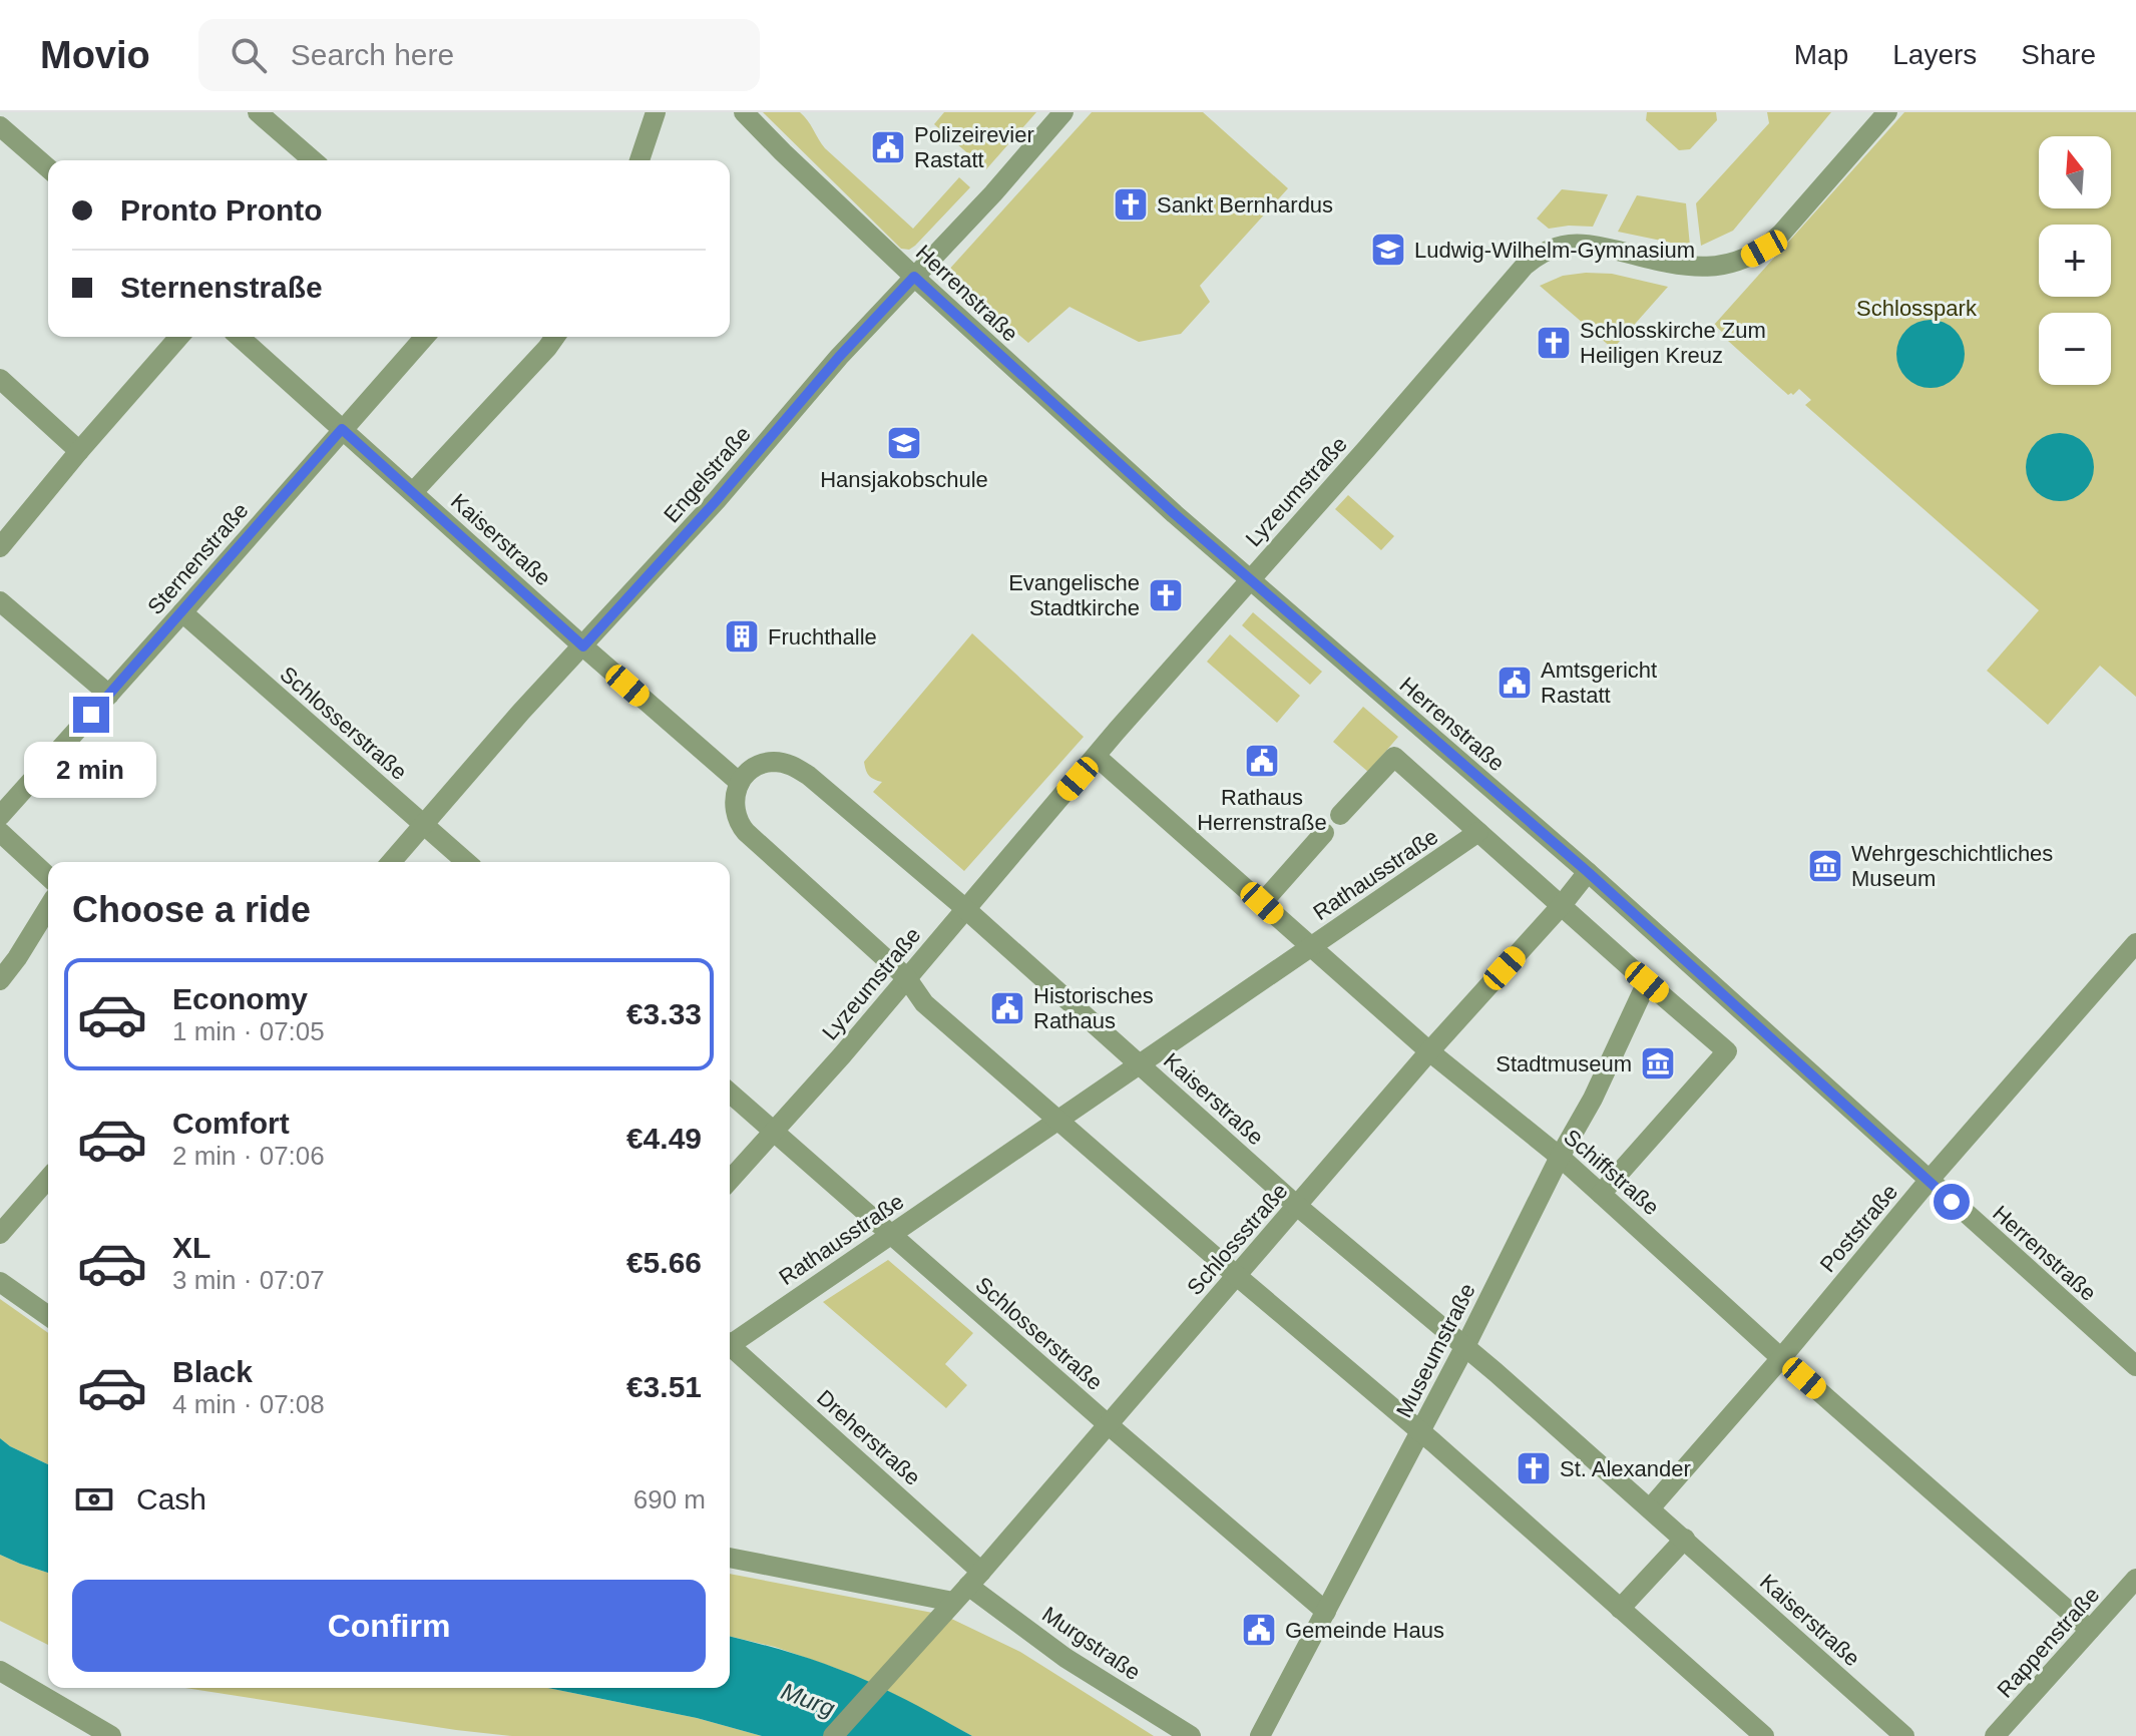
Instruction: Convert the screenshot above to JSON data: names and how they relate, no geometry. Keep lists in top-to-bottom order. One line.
{"streets":{"street":["Herrenstraße","Engelstraße","Lyzeumstraße","Kaiserstraße","Sternenstraße","Schlosserstraße","Rathausstraße","Schiffstraße","Poststraße","Schlossstraße","Museumstraße","Dreherstraße","Rappenstraße","Murgstraße"]},"crossings":[["Herrenstraße","Engelstraße"],["Herrenstraße","Lyzeumstraße"],["Herrenstraße","Poststraße"],["Herrenstraße","Schlossstraße"],["Engelstraße","Kaiserstraße"],["Engelstraße","Schlosserstraße"],["Lyzeumstraße","Kaiserstraße"],["Lyzeumstraße","Schlosserstraße"],["Lyzeumstraße","Schiffstraße"],["Kaiserstraße","Sternenstraße"],["Kaiserstraße","Rathausstraße"],["Kaiserstraße","Poststraße"],["Kaiserstraße","Schlossstraße"],["Kaiserstraße","Museumstraße"],["Sternenstraße","Schlosserstraße"],["Schlosserstraße","Rathausstraße"],["Schlosserstraße","Schlossstraße"],["Schlosserstraße","Museumstraße"],["Rathausstraße","Schiffstraße"],["Schiffstraße","Poststraße"],["Schiffstraße","Schlossstraße"],["Schiffstraße","Museumstraße"],["Schiffstraße","Rappenstraße"],["Schlossstraße","Dreherstraße"],["Schlossstraße","Murgstraße"],["Dreherstraße","Murgstraße"]],"water":["Murg"],"parks":["Schlosspark"],"places":{"public building":["Polizeirevier Rastatt","Amtsgericht Rastatt","Rathaus Herrenstraße","Historisches Rathaus","Gemeinde Haus"],"church":["Sankt Bernhardus","Schlosskirche Zum Heiligen Kreuz","Evangelische Stadtkirche","St. Alexander"],"school or university":["Ludwig-Wilhelm-Gymnasium","Hansjakobschule"],"building":["Fruchthalle"],"museum":["Wehrgeschichtliches Museum","Stadtmuseum"]},"north":"top","page":{"header":"Movio","search":"Search here","nav":["Map","Layers","Share"],"map_buttons":["+","−"],"banner":["Pronto Pronto","Sternenstraße"],"bubble":"2 min","heading":"Choose a ride","list":[{"name":"Economy","note":"1 min · 07:05","value":"€3.33"},{"name":"Comfort","note":"2 min · 07:06","value":"€4.49"},{"name":"XL","note":"3 min · 07:07","value":"€5.66"},{"name":"Black","note":"4 min · 07:08","value":"€3.51"}],"pay":["Cash","690 m"],"buttons":"Confirm"}}
